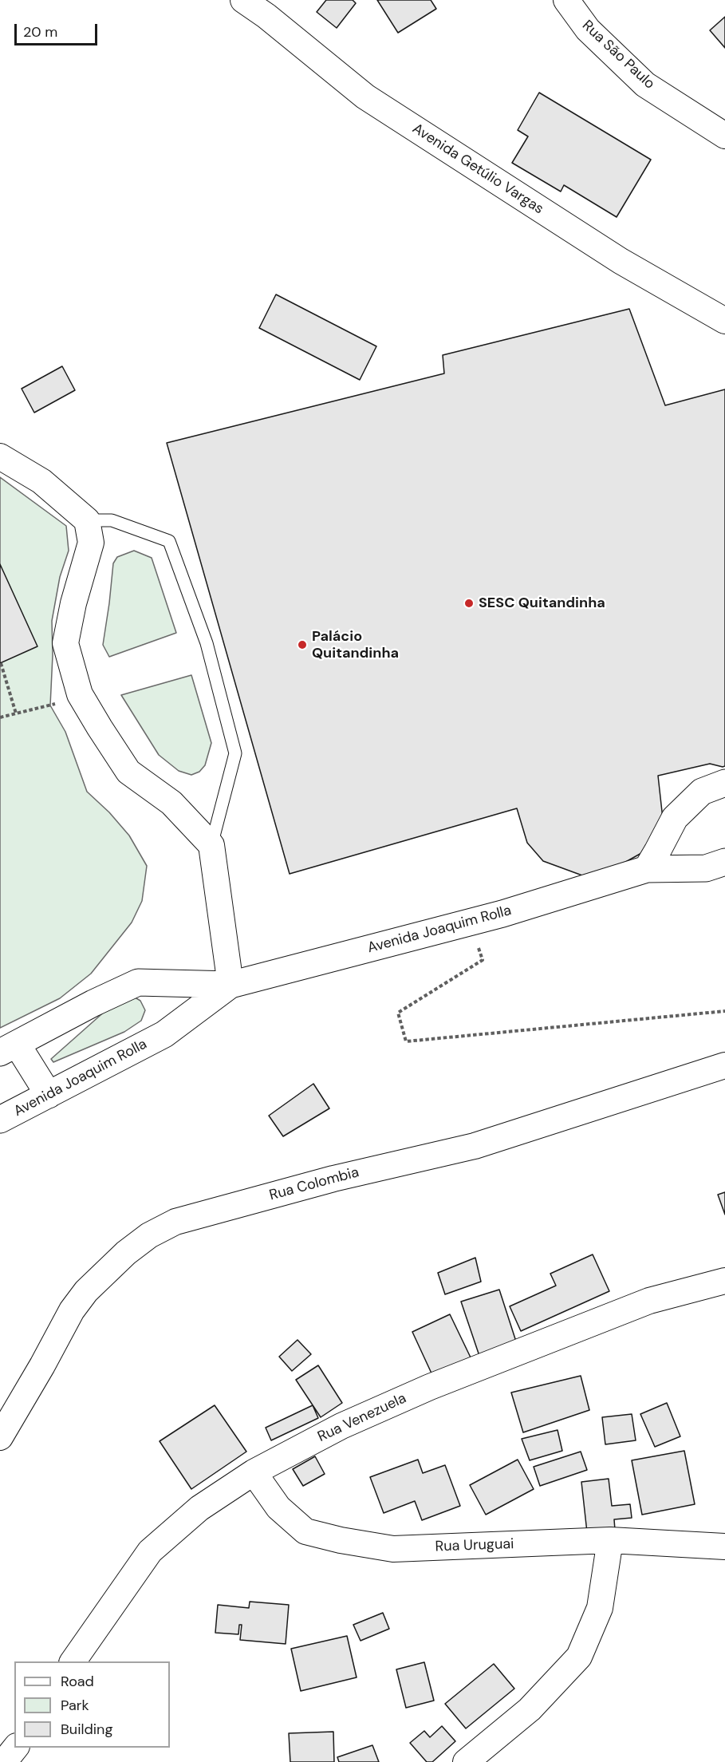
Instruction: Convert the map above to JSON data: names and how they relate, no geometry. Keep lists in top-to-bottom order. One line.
{"streets":{"street":["Rua São Paulo","Avenida Getúlio Vargas","Avenida Joaquim Rolla","Rua Colombia","Rua Venezuela","Rua Uruguai"]},"crossings":[["Rua Venezuela","Rua Uruguai"]],"places":["SESC Quitandinha","Palácio Quitandinha"],"legend":["Road","Park","Building"],"scale_bar":"20 m"}
